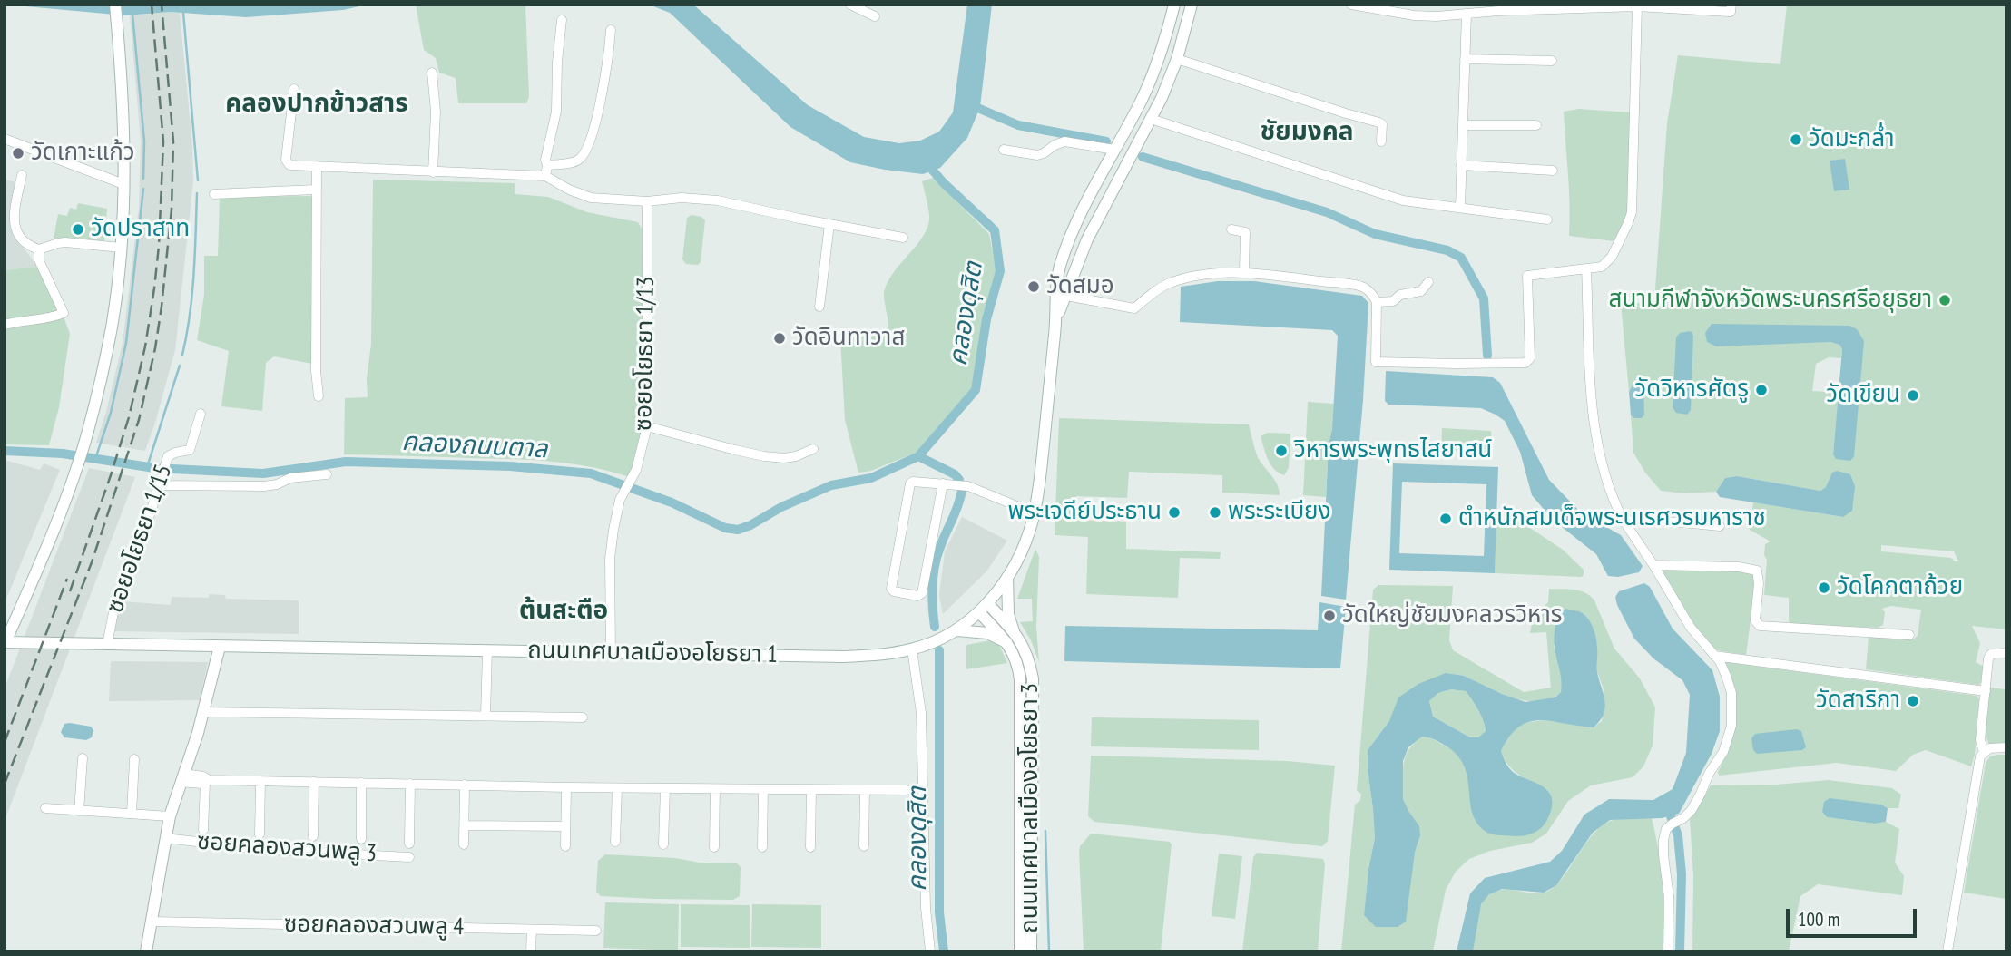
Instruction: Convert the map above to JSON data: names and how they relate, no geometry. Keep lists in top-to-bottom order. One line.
{"streets":{"main road":["ถนนเทศบาลเมืองอโยธยา 1","ถนนเทศบาลเมืองอโยธยา 3"],"street":["ซอยอโยธยา 1/13","ซอยอโยธยา 1/15","ซอยคลองสวนพลู 3","ซอยคลองสวนพลู 4"]},"crossings":[["ซอยอโยธยา 1/13","ถนนเทศบาลเมืองอโยธยา 1"],["ซอยอโยธยา 1/15","ถนนเทศบาลเมืองอโยธยา 1"],["ถนนเทศบาลเมืองอโยธยา 1","ถนนเทศบาลเมืองอโยธยา 3"]],"districts":["คลองปากข้าวสาร","ชัยมงคล","ต้นสะตือ"],"water":["คลองดุสิต","คลองถนนตาล"],"places":["วัดมะกล่ำ","วัดเกาะแก้ว","วัดปราสาท","วัดสมอ","สนามกีฬาจังหวัดพระนครศรีอยุธยา","วัดอินทาวาส","วัดวิหารศัตรู","วัดเขียน","วิหารพระพุทธไสยาสน์","พระเจดีย์ประธาน","พระระเบียง","ตำหนักสมเด็จพระนเรศวรมหาราช","วัดโคกตาถ้วย","วัดใหญ่ชัยมงคลวรวิหาร","วัดสาริกา"],"scale_bar":"100 m"}
